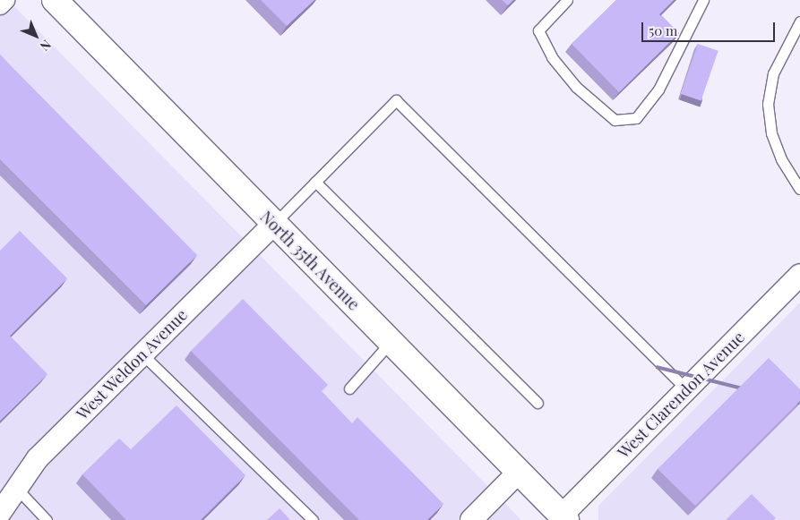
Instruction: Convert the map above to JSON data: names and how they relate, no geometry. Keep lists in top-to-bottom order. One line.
{"streets":{"main road":["North 35th Avenue"],"street":["West Weldon Avenue","West Clarendon Avenue"]},"crossings":[["North 35th Avenue","West Weldon Avenue"],["North 35th Avenue","West Clarendon Avenue"]],"scale_bar":"50 m","north":"bottom right"}
